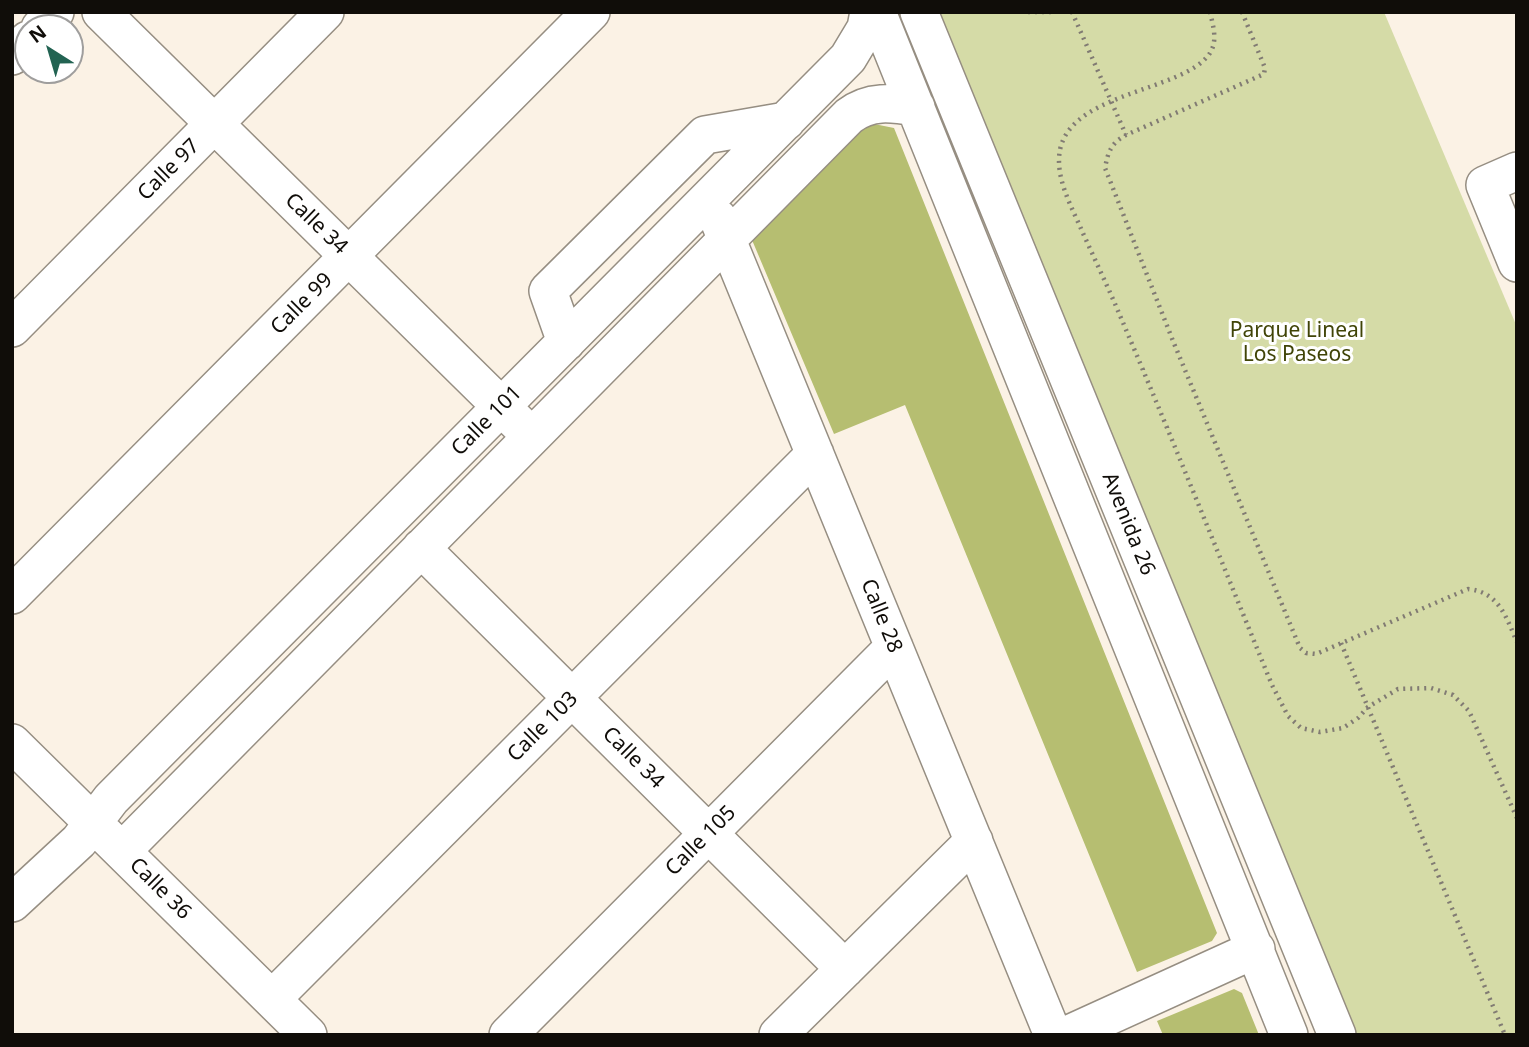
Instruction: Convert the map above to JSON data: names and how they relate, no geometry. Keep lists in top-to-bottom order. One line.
{"streets":{"street":["Calle 97","Calle 34","Calle 99","Calle 101","Avenida 26","Calle 28","Calle 103","Calle 105","Calle 36"]},"crossings":[["Calle 97","Calle 34"],["Calle 34","Calle 99"],["Calle 34","Calle 101"],["Calle 34","Calle 103"],["Calle 34","Calle 105"],["Calle 101","Avenida 26"],["Calle 101","Calle 28"],["Calle 101","Calle 36"],["Calle 28","Calle 103"],["Calle 28","Calle 105"],["Calle 103","Calle 36"]],"parks":["Parque Lineal Los Paseos"],"north":"top left"}
